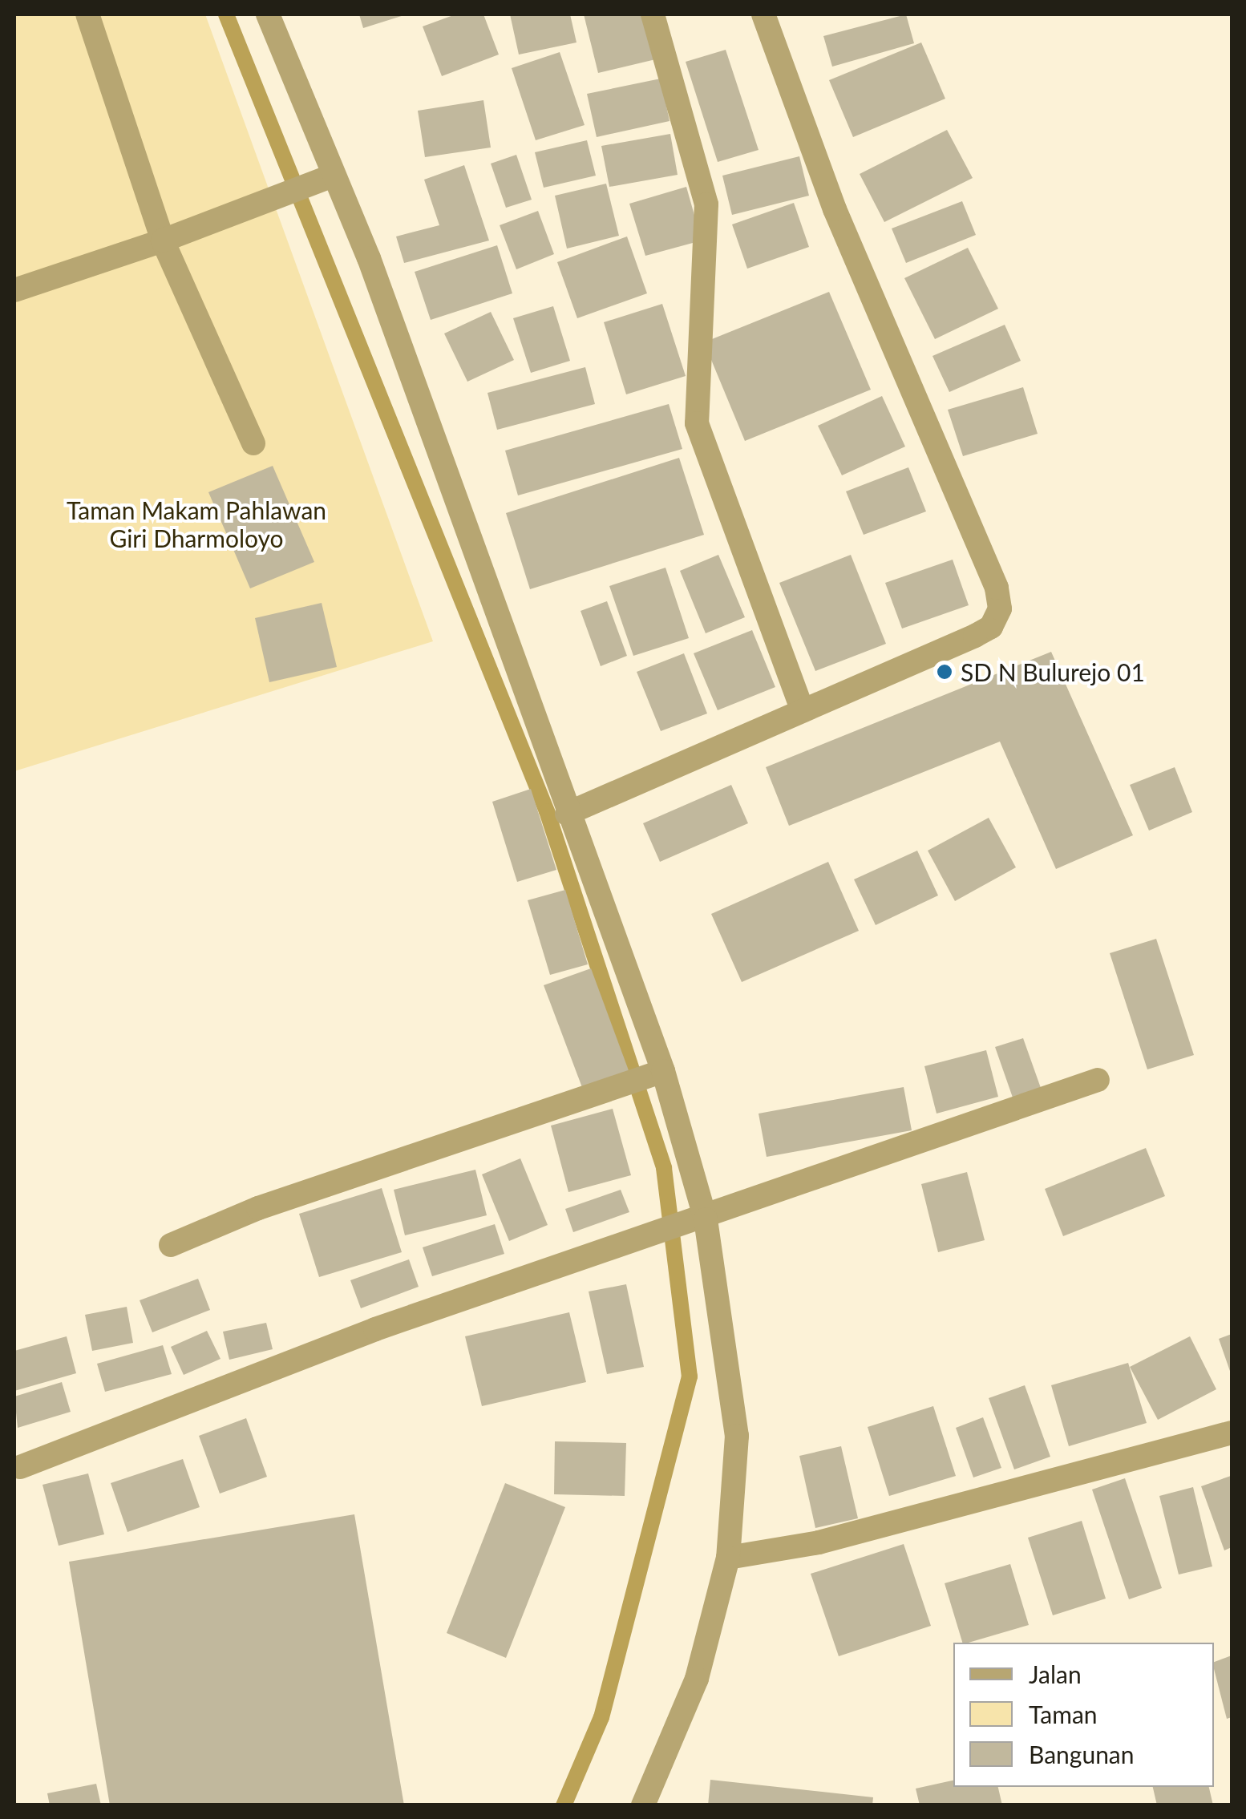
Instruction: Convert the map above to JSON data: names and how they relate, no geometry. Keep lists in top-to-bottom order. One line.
{"parks":["Taman Makam Pahlawan Giri Dharmoloyo"],"places":["SD N Bulurejo 01"],"legend":["Jalan","Taman","Bangunan"]}
